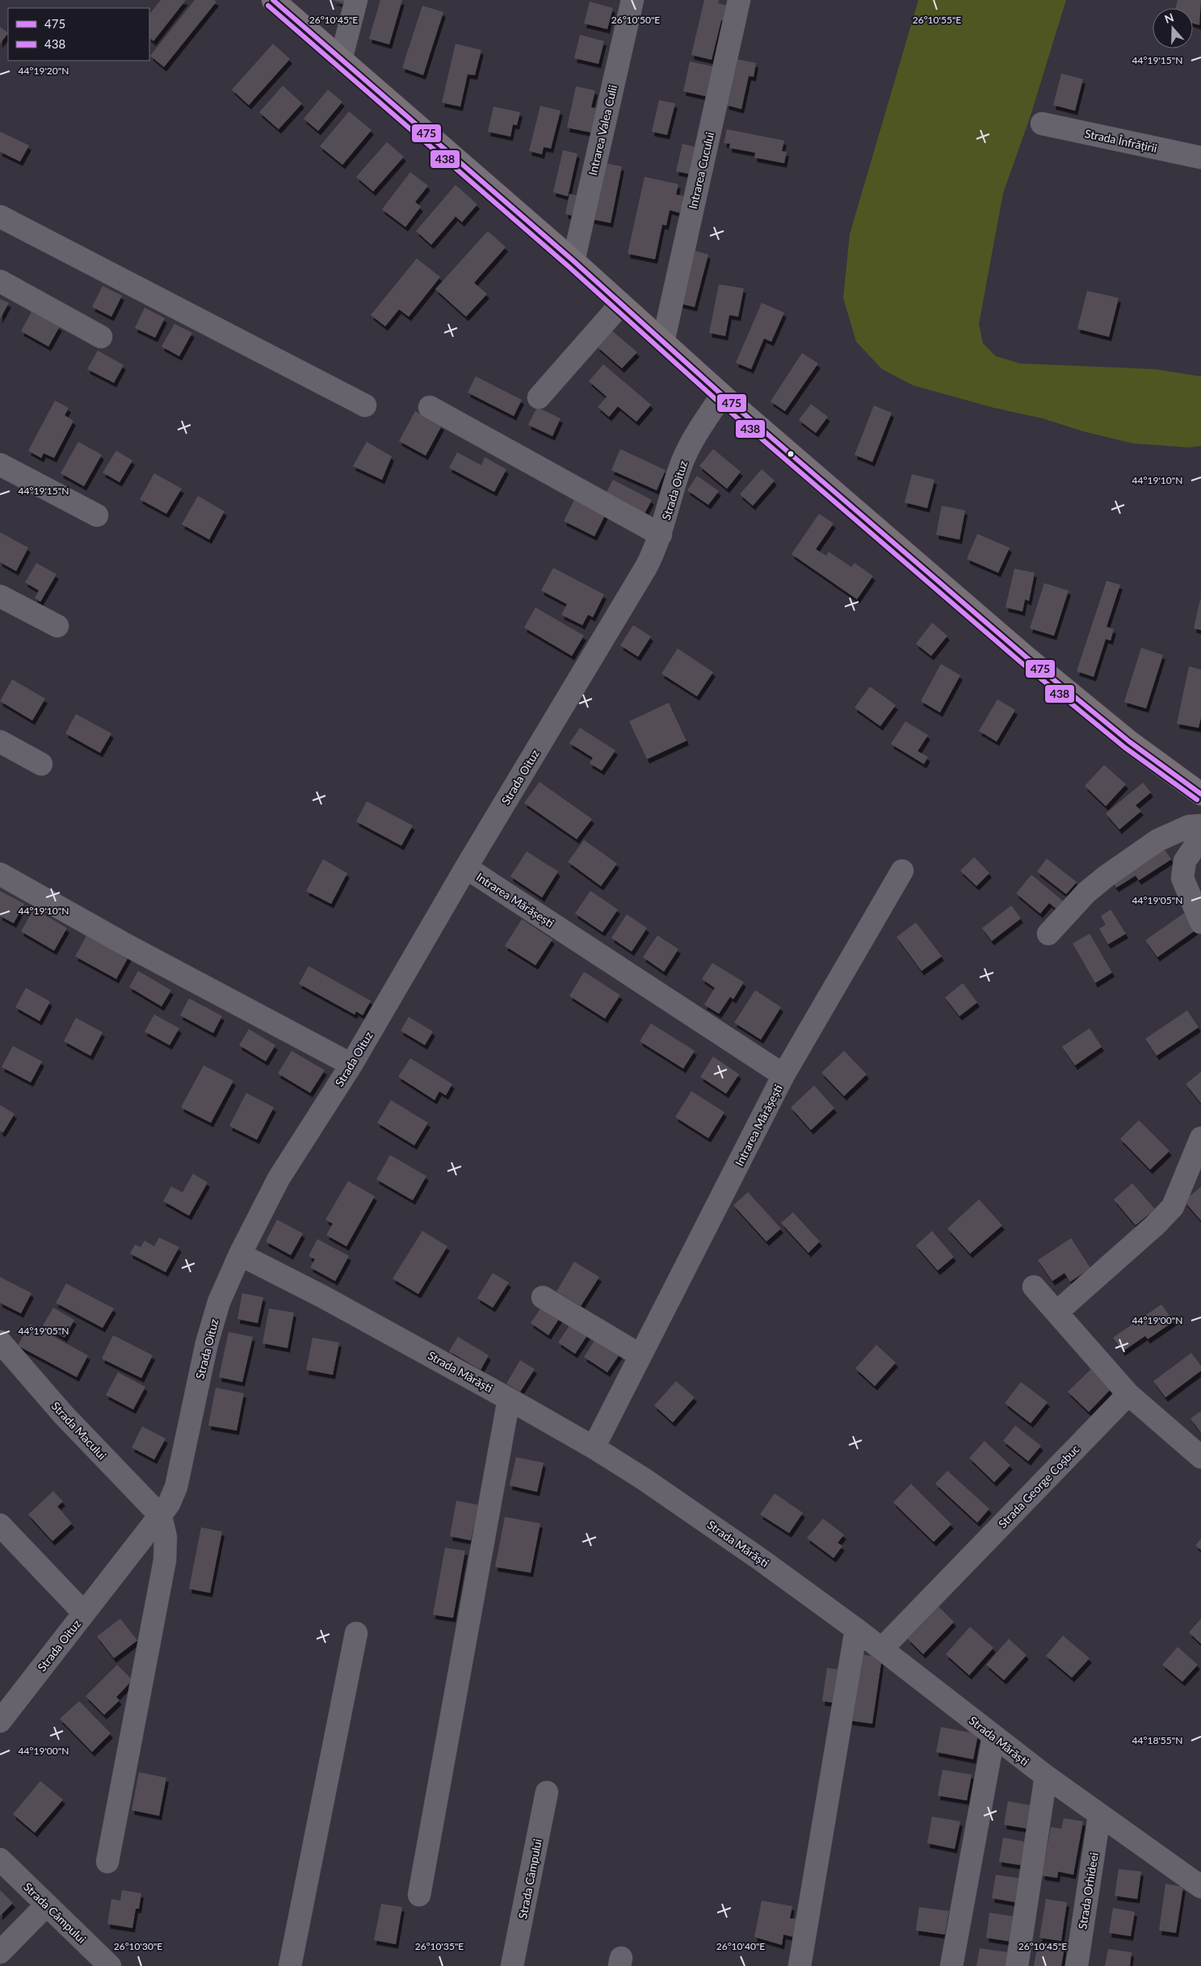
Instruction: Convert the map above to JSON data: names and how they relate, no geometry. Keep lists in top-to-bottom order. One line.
{"streets":{"street":["Intrarea Valea Culii","Strada Înfrățirii","Intrarea Cucului","Strada Oituz","Intrarea Mărășești","Strada Mărăști","Strada Macului","Strada George Coșbuc","Strada Câmpului","Strada Orhideei"]},"crossings":[["Strada Oituz","Intrarea Mărășești"],["Strada Oituz","Strada Mărăști"],["Strada Oituz","Strada Macului"],["Intrarea Mărășești","Strada Mărăști"],["Strada Mărăști","Strada George Coșbuc"],["Strada Mărăști","Strada Orhideei"]],"lines":["transit line 475","transit line 438"],"legend":["475","438"],"north":"top","coordinates":["26°10'45\"E","26°10'50\"E","26°10'55\"E","44°19'15\"N","44°19'20\"N","44°19'10\"N","44°19'05\"N","44°19'00\"N","44°18'55\"N","26°10'30\"E","26°10'35\"E","26°10'40\"E"]}
